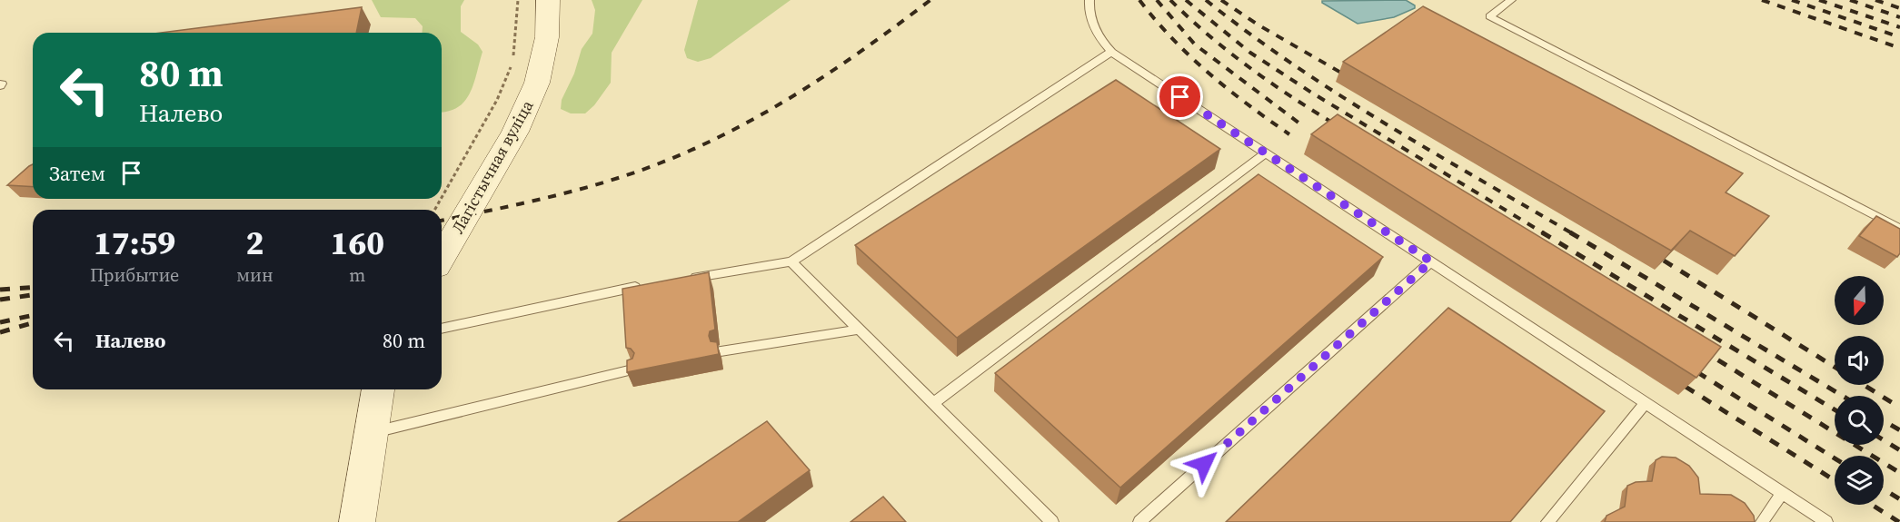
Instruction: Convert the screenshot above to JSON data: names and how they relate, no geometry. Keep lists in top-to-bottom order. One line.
{"streets":{"street":["Лагістычная вуліца"]},"north":"bottom","page":{"turn":["80 m","Налево"],"then":"Затем","eta":["17:59","Прибытие","2","мин","160","m"],"list":[{"name":"Налево","value":"80 m"}]}}
